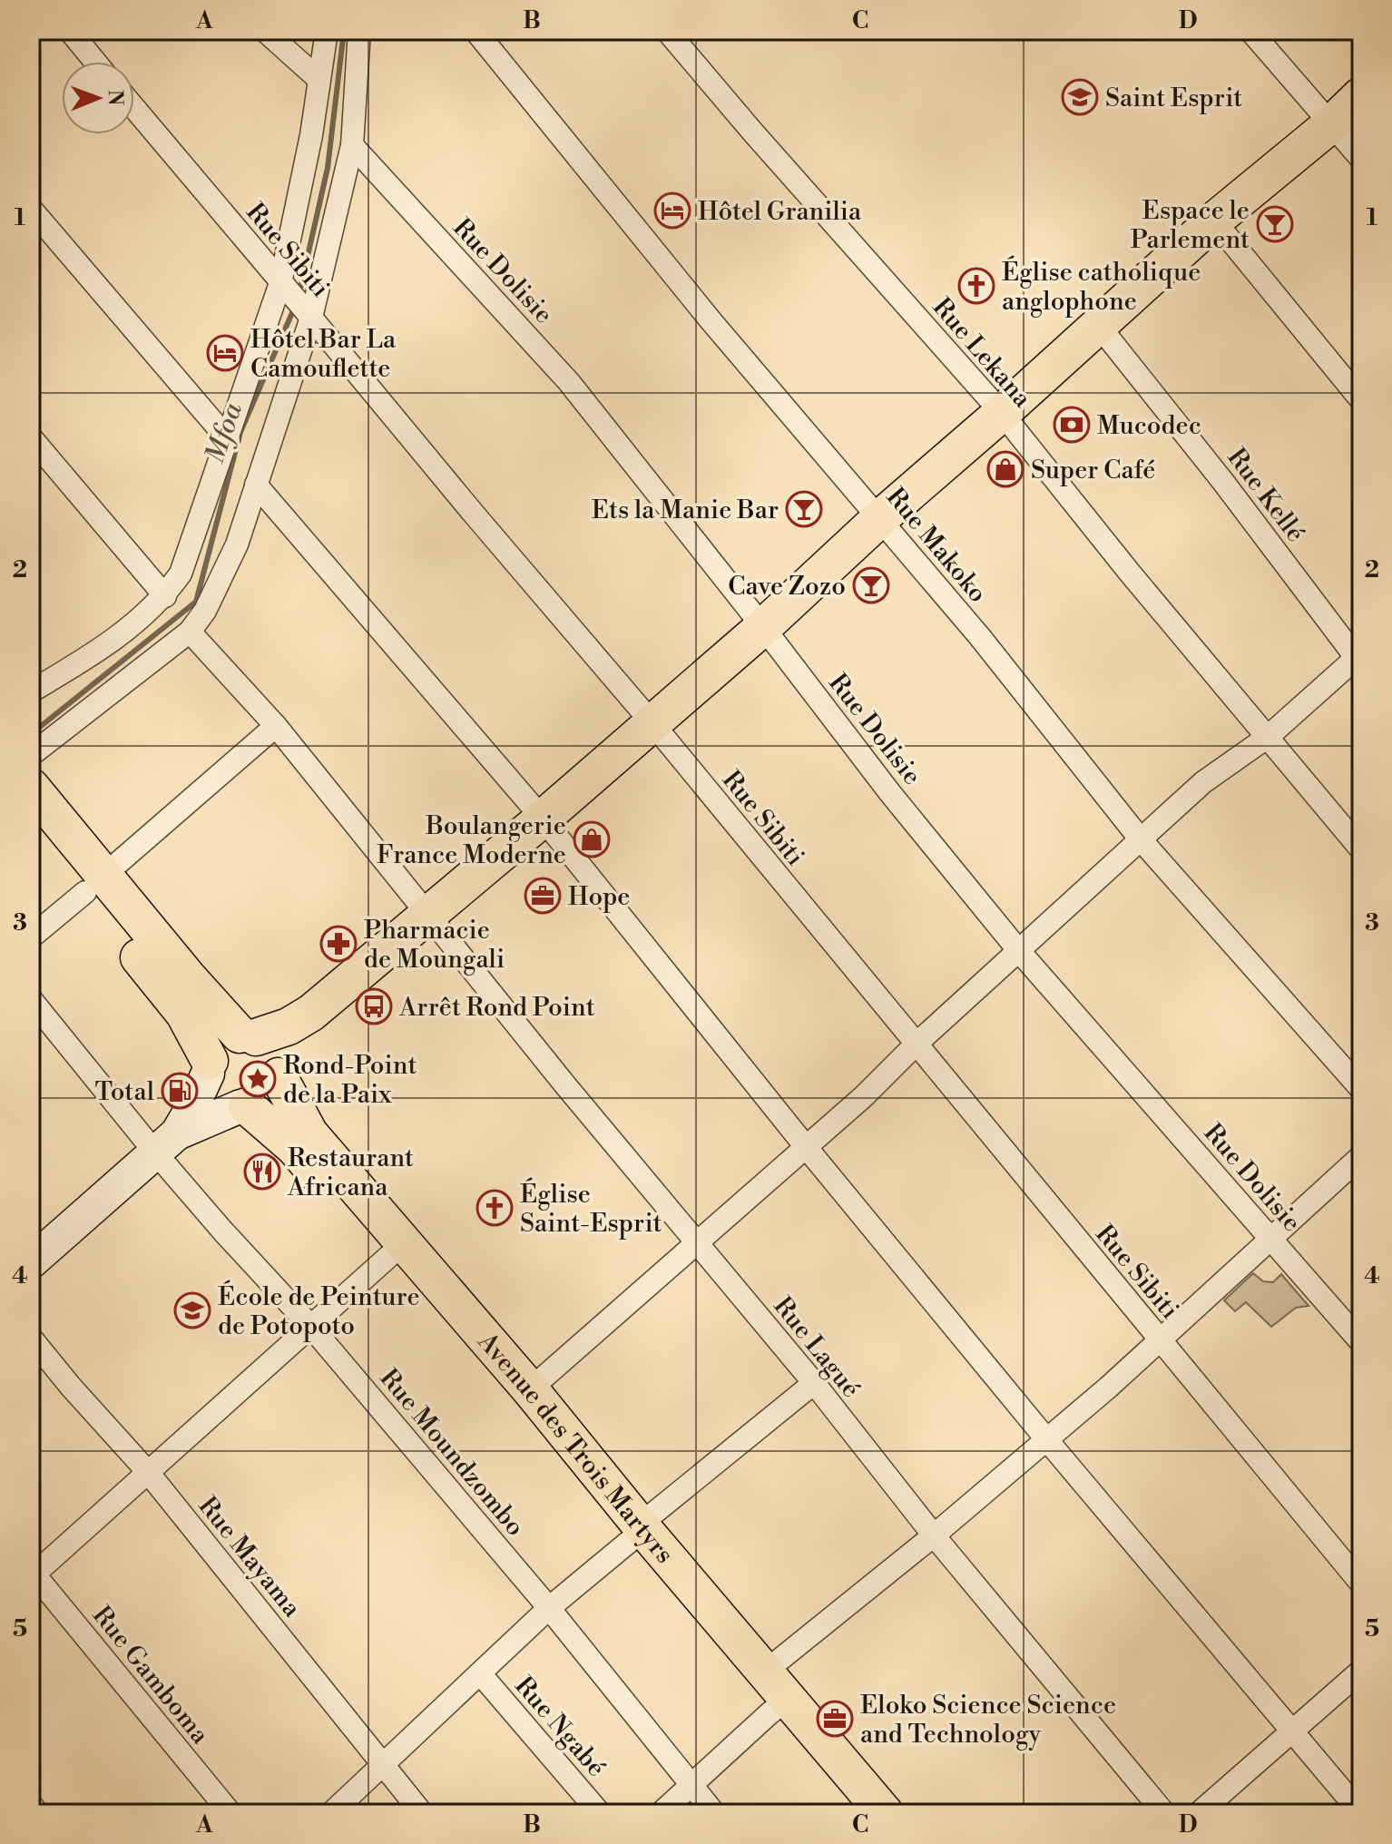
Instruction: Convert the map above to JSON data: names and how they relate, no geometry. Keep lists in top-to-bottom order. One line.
{"streets":{"main road":["Avenue des Trois Martyrs"],"street":["Rue Sibiti","Rue Dolisie","Rue Lekana","Rue Kellé","Rue Makoko","Rue Lagué","Rue Moundzombo","Rue Mayama","Rue Gamboma","Rue Ngabé"]},"water":["Mfoa"],"places":{"school or university":["Saint Esprit","École de Peinture de Potopoto"],"hotel":["Hôtel Granilia","Hôtel Bar La Camouflette"],"bar":["Espace le Parlement","Ets la Manie Bar","Cave Zozo"],"church":["Église catholique anglophone","Église Saint-Esprit"],"bank":["Mucodec"],"shop":["Super Café","Boulangerie France Moderne"],"office":["Hope","Eloko Science Science and Technology"],"pharmacy":["Pharmacie de Moungali"],"bus stop":["Arrêt Rond Point"],"place":["Rond-Point de la Paix"],"fuel station":["Total"],"restaurant":["Restaurant Africana"]},"north":"right","grid":{"columns":["A","B","C","D"],"rows":["1","2","3","4","5"]}}
